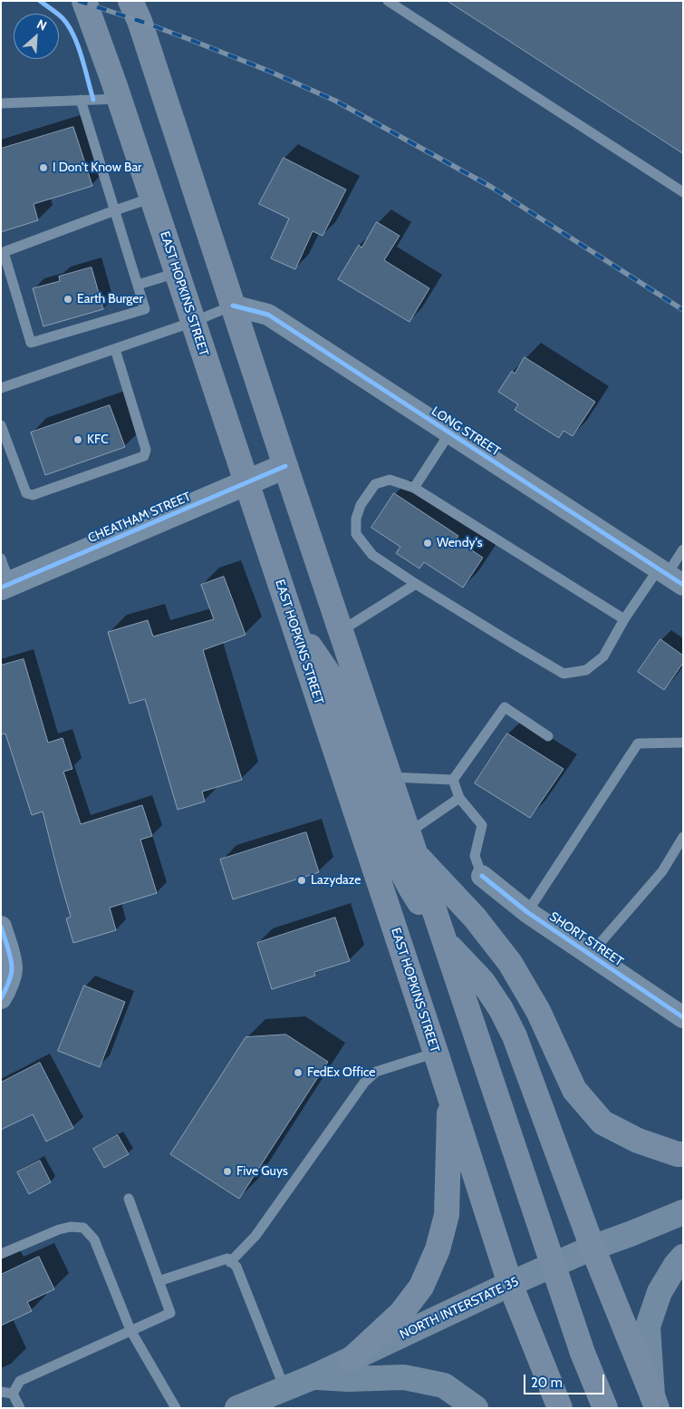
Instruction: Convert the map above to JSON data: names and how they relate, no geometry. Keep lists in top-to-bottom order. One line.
{"streets":{"main road":["EAST HOPKINS STREET","NORTH INTERSTATE 35"],"street":["LONG STREET","CHEATHAM STREET","SHORT STREET"]},"crossings":[["EAST HOPKINS STREET","CHEATHAM STREET"],["EAST HOPKINS STREET","NORTH INTERSTATE 35"]],"places":["I Don't Know Bar","Earth Burger","KFC","Wendy's","Lazydaze","FedEx Office","Five Guys"],"scale_bar":"20 m","north":"top right"}
